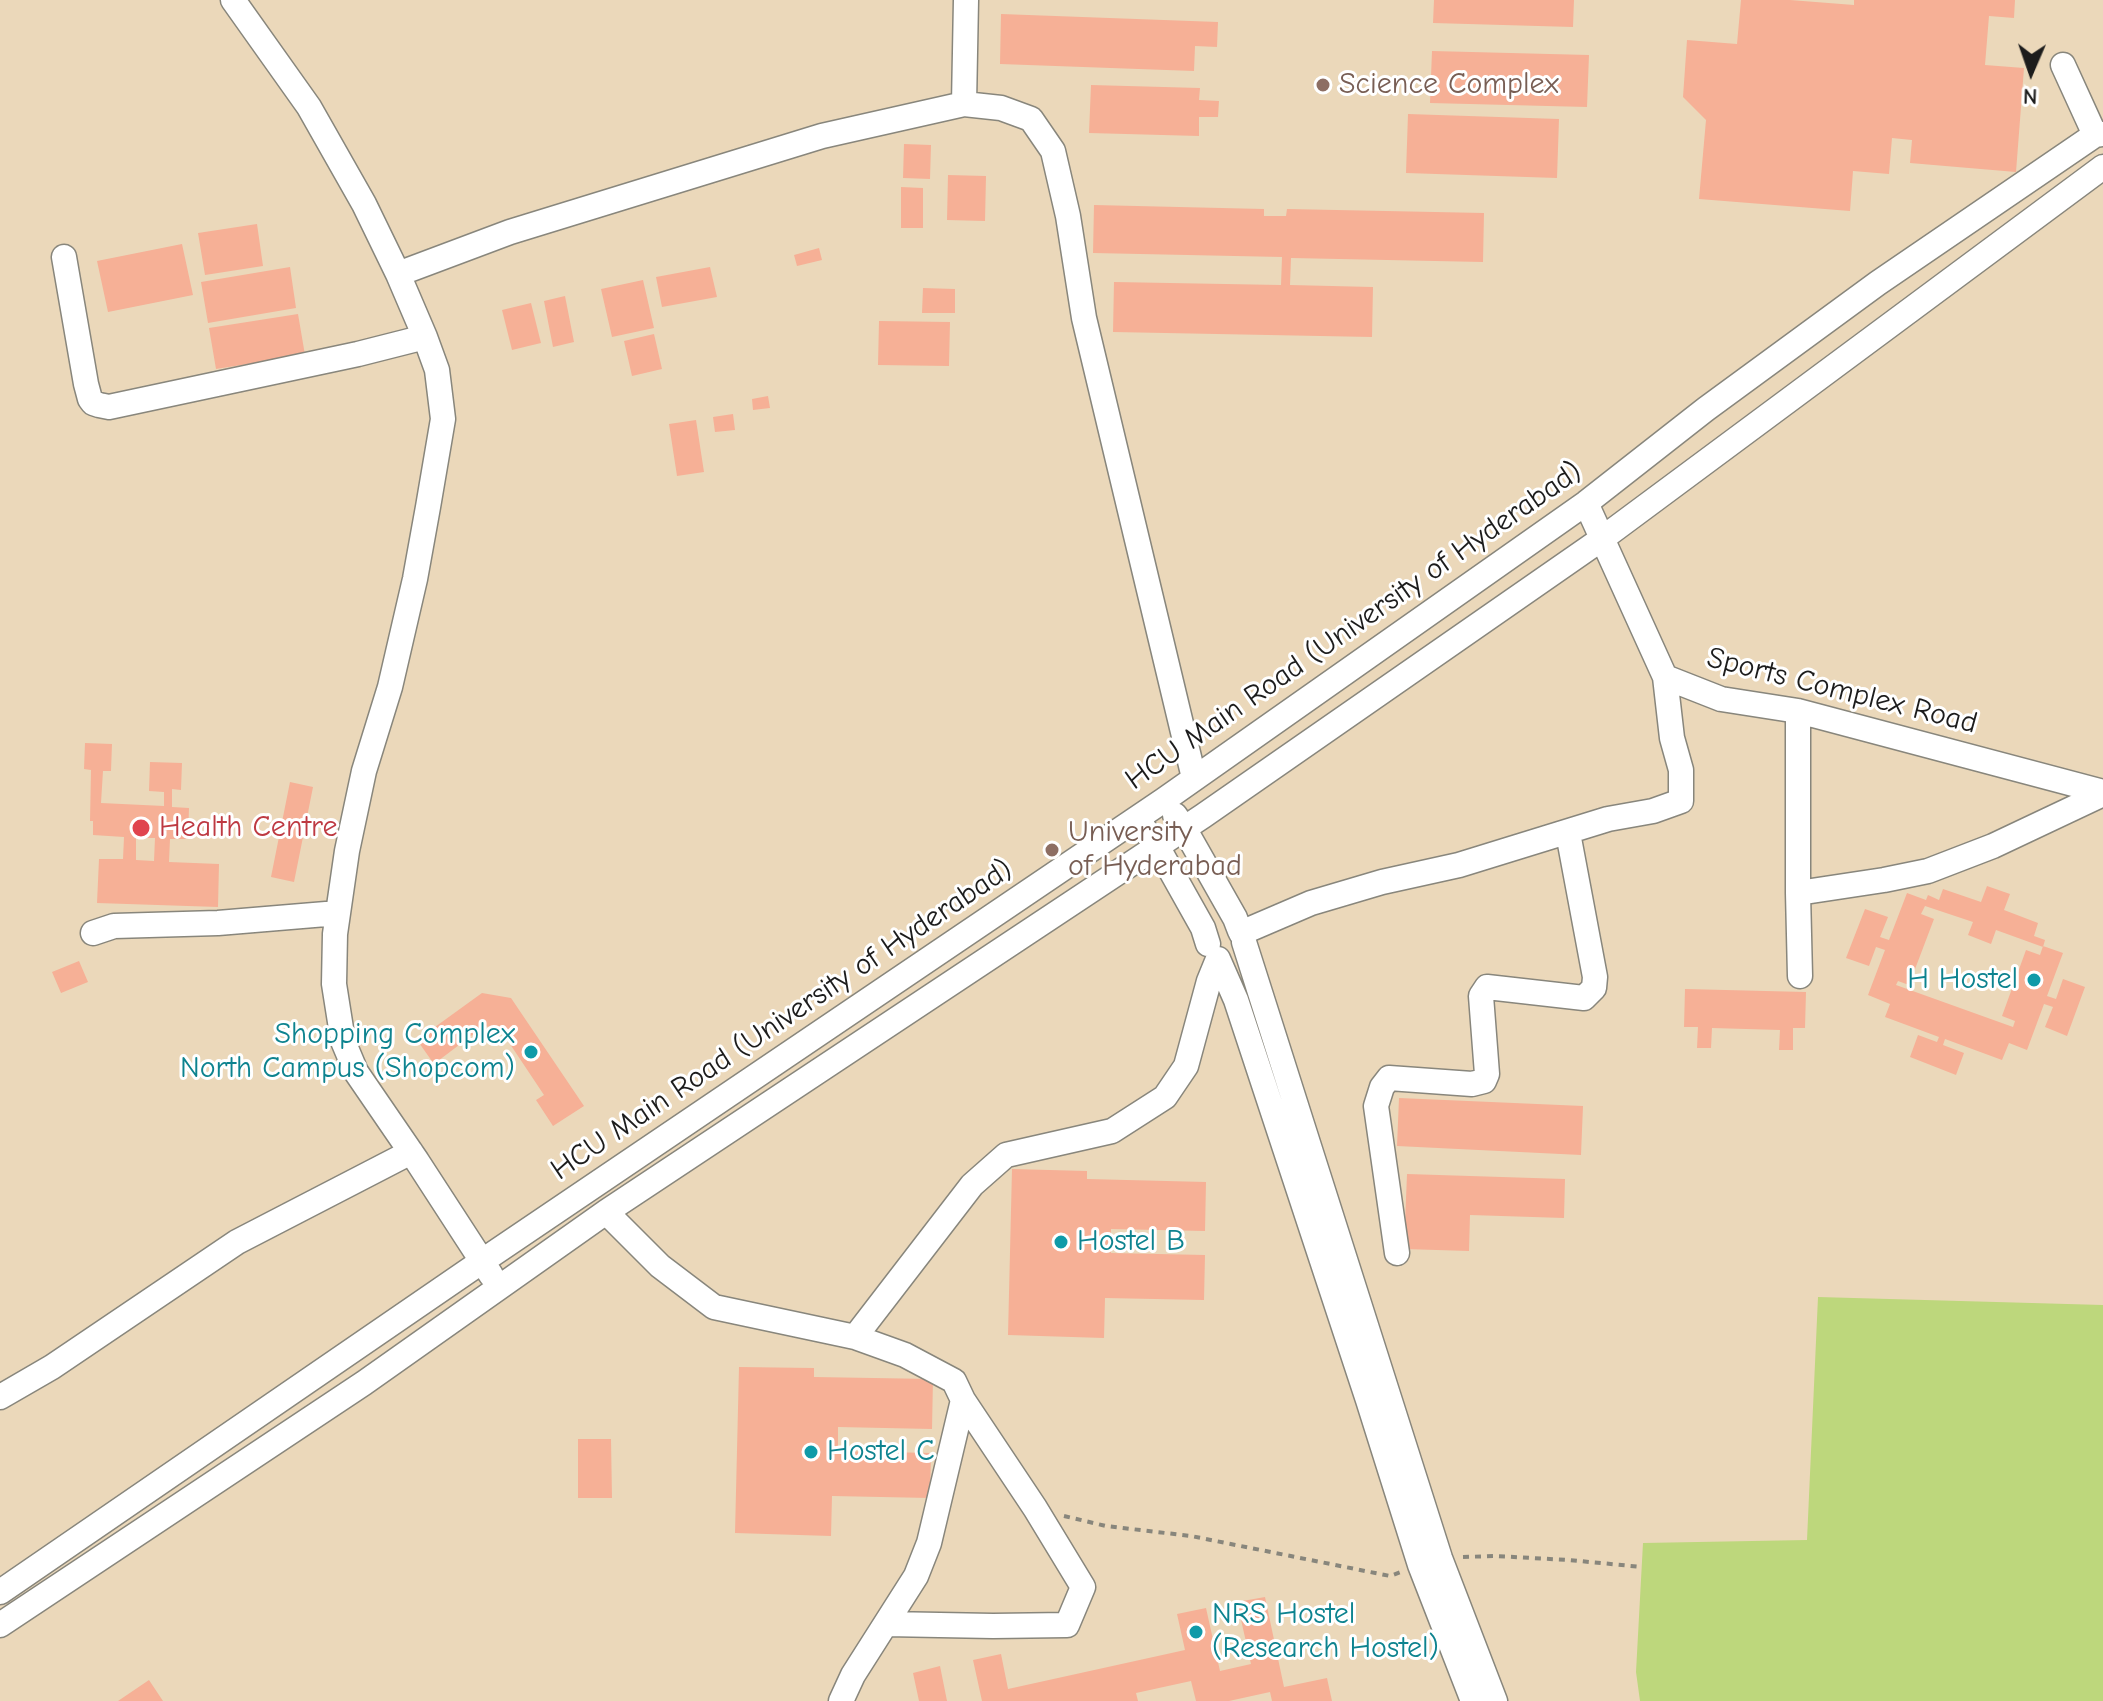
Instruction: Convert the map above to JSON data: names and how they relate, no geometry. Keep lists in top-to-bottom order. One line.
{"streets":{"street":["HCU Main Road (University of Hyderabad)","Sports Complex Road"]},"crossings":[["HCU Main Road (University of Hyderabad)","Sports Complex Road"]],"places":["Science Complex","Health Centre","University of Hyderabad","H Hostel","Shopping Complex North Campus (Shopcom)","Hostel B","Hostel C","NRS Hostel (Research Hostel)"],"north":"bottom"}
